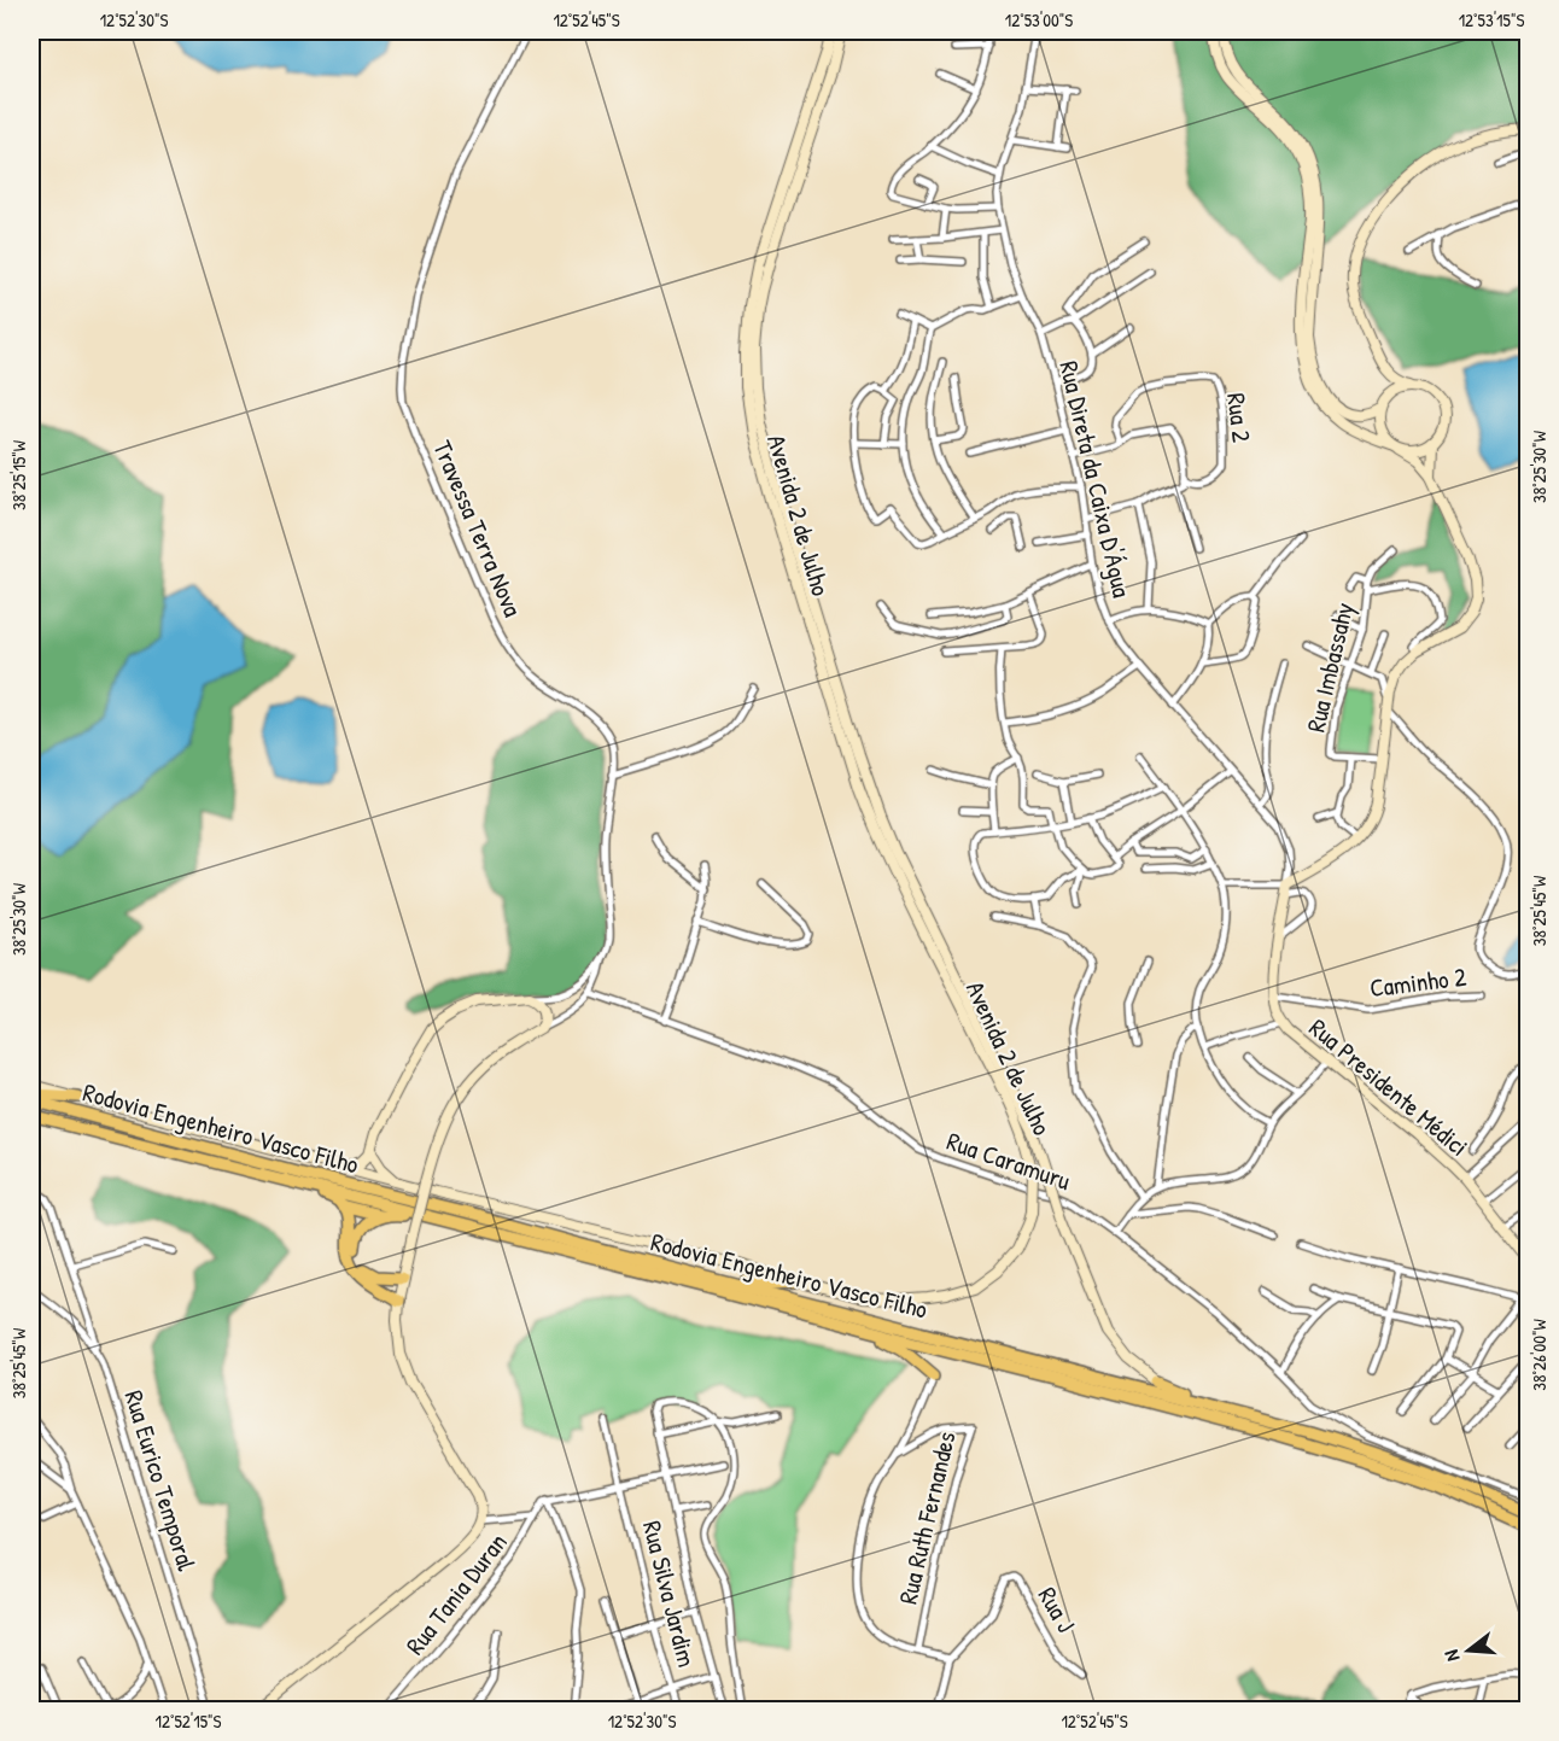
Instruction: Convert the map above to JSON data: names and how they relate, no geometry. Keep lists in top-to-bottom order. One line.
{"streets":{"highway":["Rodovia Engenheiro Vasco Filho"],"main road":["Avenida 2 de Julho","Rua Presidente Médici"],"street":["Rua 2","Rua Direta da Caixa D'Água","Travessa Terra Nova","Rua Imbassahy","Caminho 2","Rua Caramuru","Rua Eurico Temporal","Rua Ruth Fernandes","Rua Tania Duran","Rua Silva Jardim","Rua J"]},"crossings":[["Rua Direta da Caixa D'Água","Rua Presidente Médici"],["Travessa Terra Nova","Rua Caramuru"],["Caminho 2","Rua Presidente Médici"],["Rua Ruth Fernandes","Rua J"]],"north":"left","coordinates":["12°52'30\"S","12°52'45\"S","12°53'00\"S","12°53'15\"S","38°25'30\"W","38°25'15\"W","38°25'45\"W","38°26'00\"W","12°52'15\"S"]}
